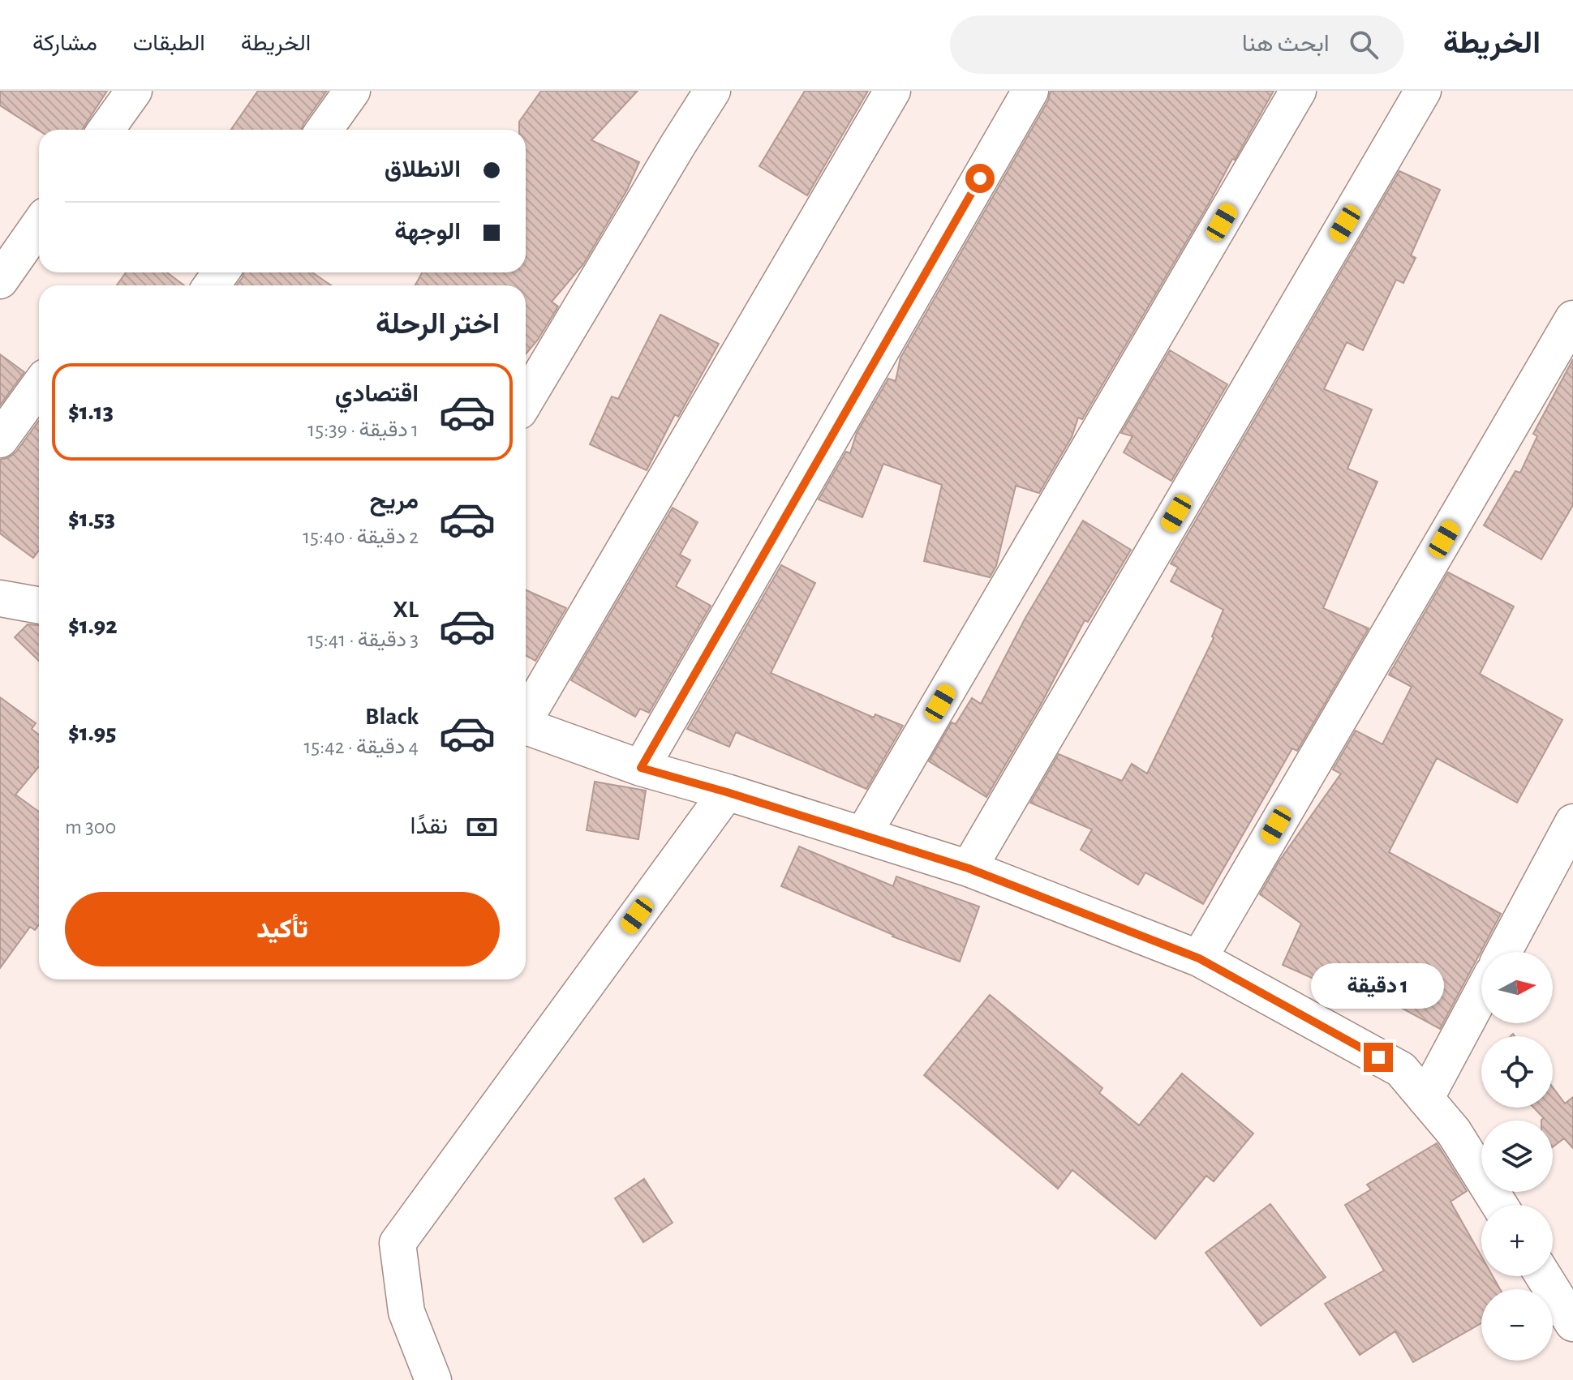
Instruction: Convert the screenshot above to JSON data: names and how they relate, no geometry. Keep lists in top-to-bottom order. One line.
{"north":"right","page":{"header":"الخريطة","search":"ابحث هنا","nav":["الخريطة","الطبقات","مشاركة"],"banner":["الانطلاق","الوجهة"],"heading":"اختر الرحلة","list":[{"name":"اقتصادي","note":"1 دقيقة · 15:39","value":"$1.13"},{"name":"مريح","note":"2 دقيقة · 15:40","value":"$1.53"},{"name":"XL","note":"3 دقيقة · 15:41","value":"$1.92"},{"name":"Black","note":"4 دقيقة · 15:42","value":"$1.95"}],"pay":["نقدًا","300 m"],"buttons":"تأكيد","map_buttons":["+","−"],"bubble":"1 دقيقة"}}
